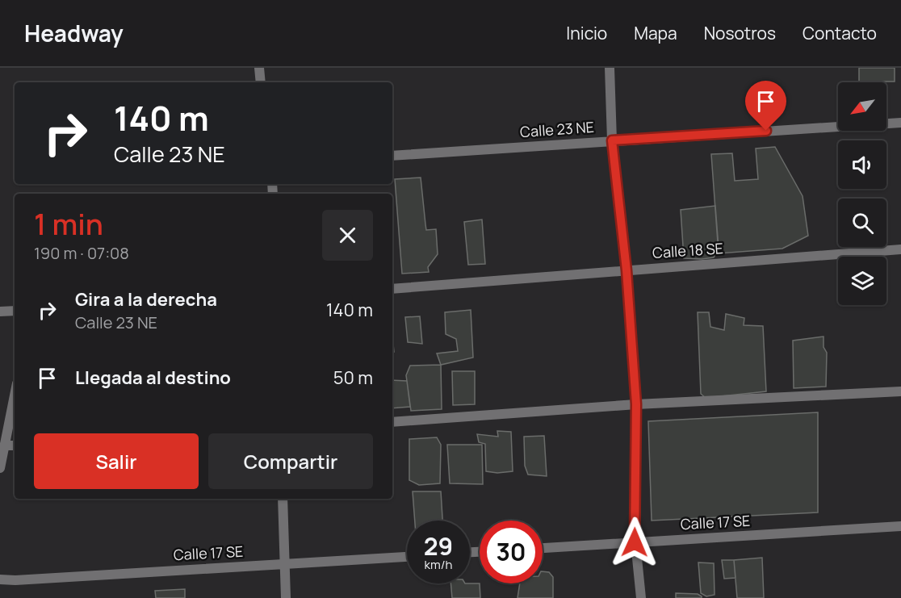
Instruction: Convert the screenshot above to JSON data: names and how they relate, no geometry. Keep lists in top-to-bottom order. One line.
{"streets":{"street":["Calle 23 NE","Calle 18 SE","Calle 17 SE"]},"north":"bottom left","page":{"header":"Headway","nav":["Inicio","Mapa","Nosotros","Contacto"],"turn":["140 m","Calle 23 NE"],"heading":["1 min","190 m · 07:08"],"list":[{"name":"Gira a la derecha","note":"Calle 23 NE","value":"140 m"},{"name":"Llegada al destino","value":"50 m"}],"buttons":["Salir","Compartir"],"speed":"29 km/h","limit":"30"}}
